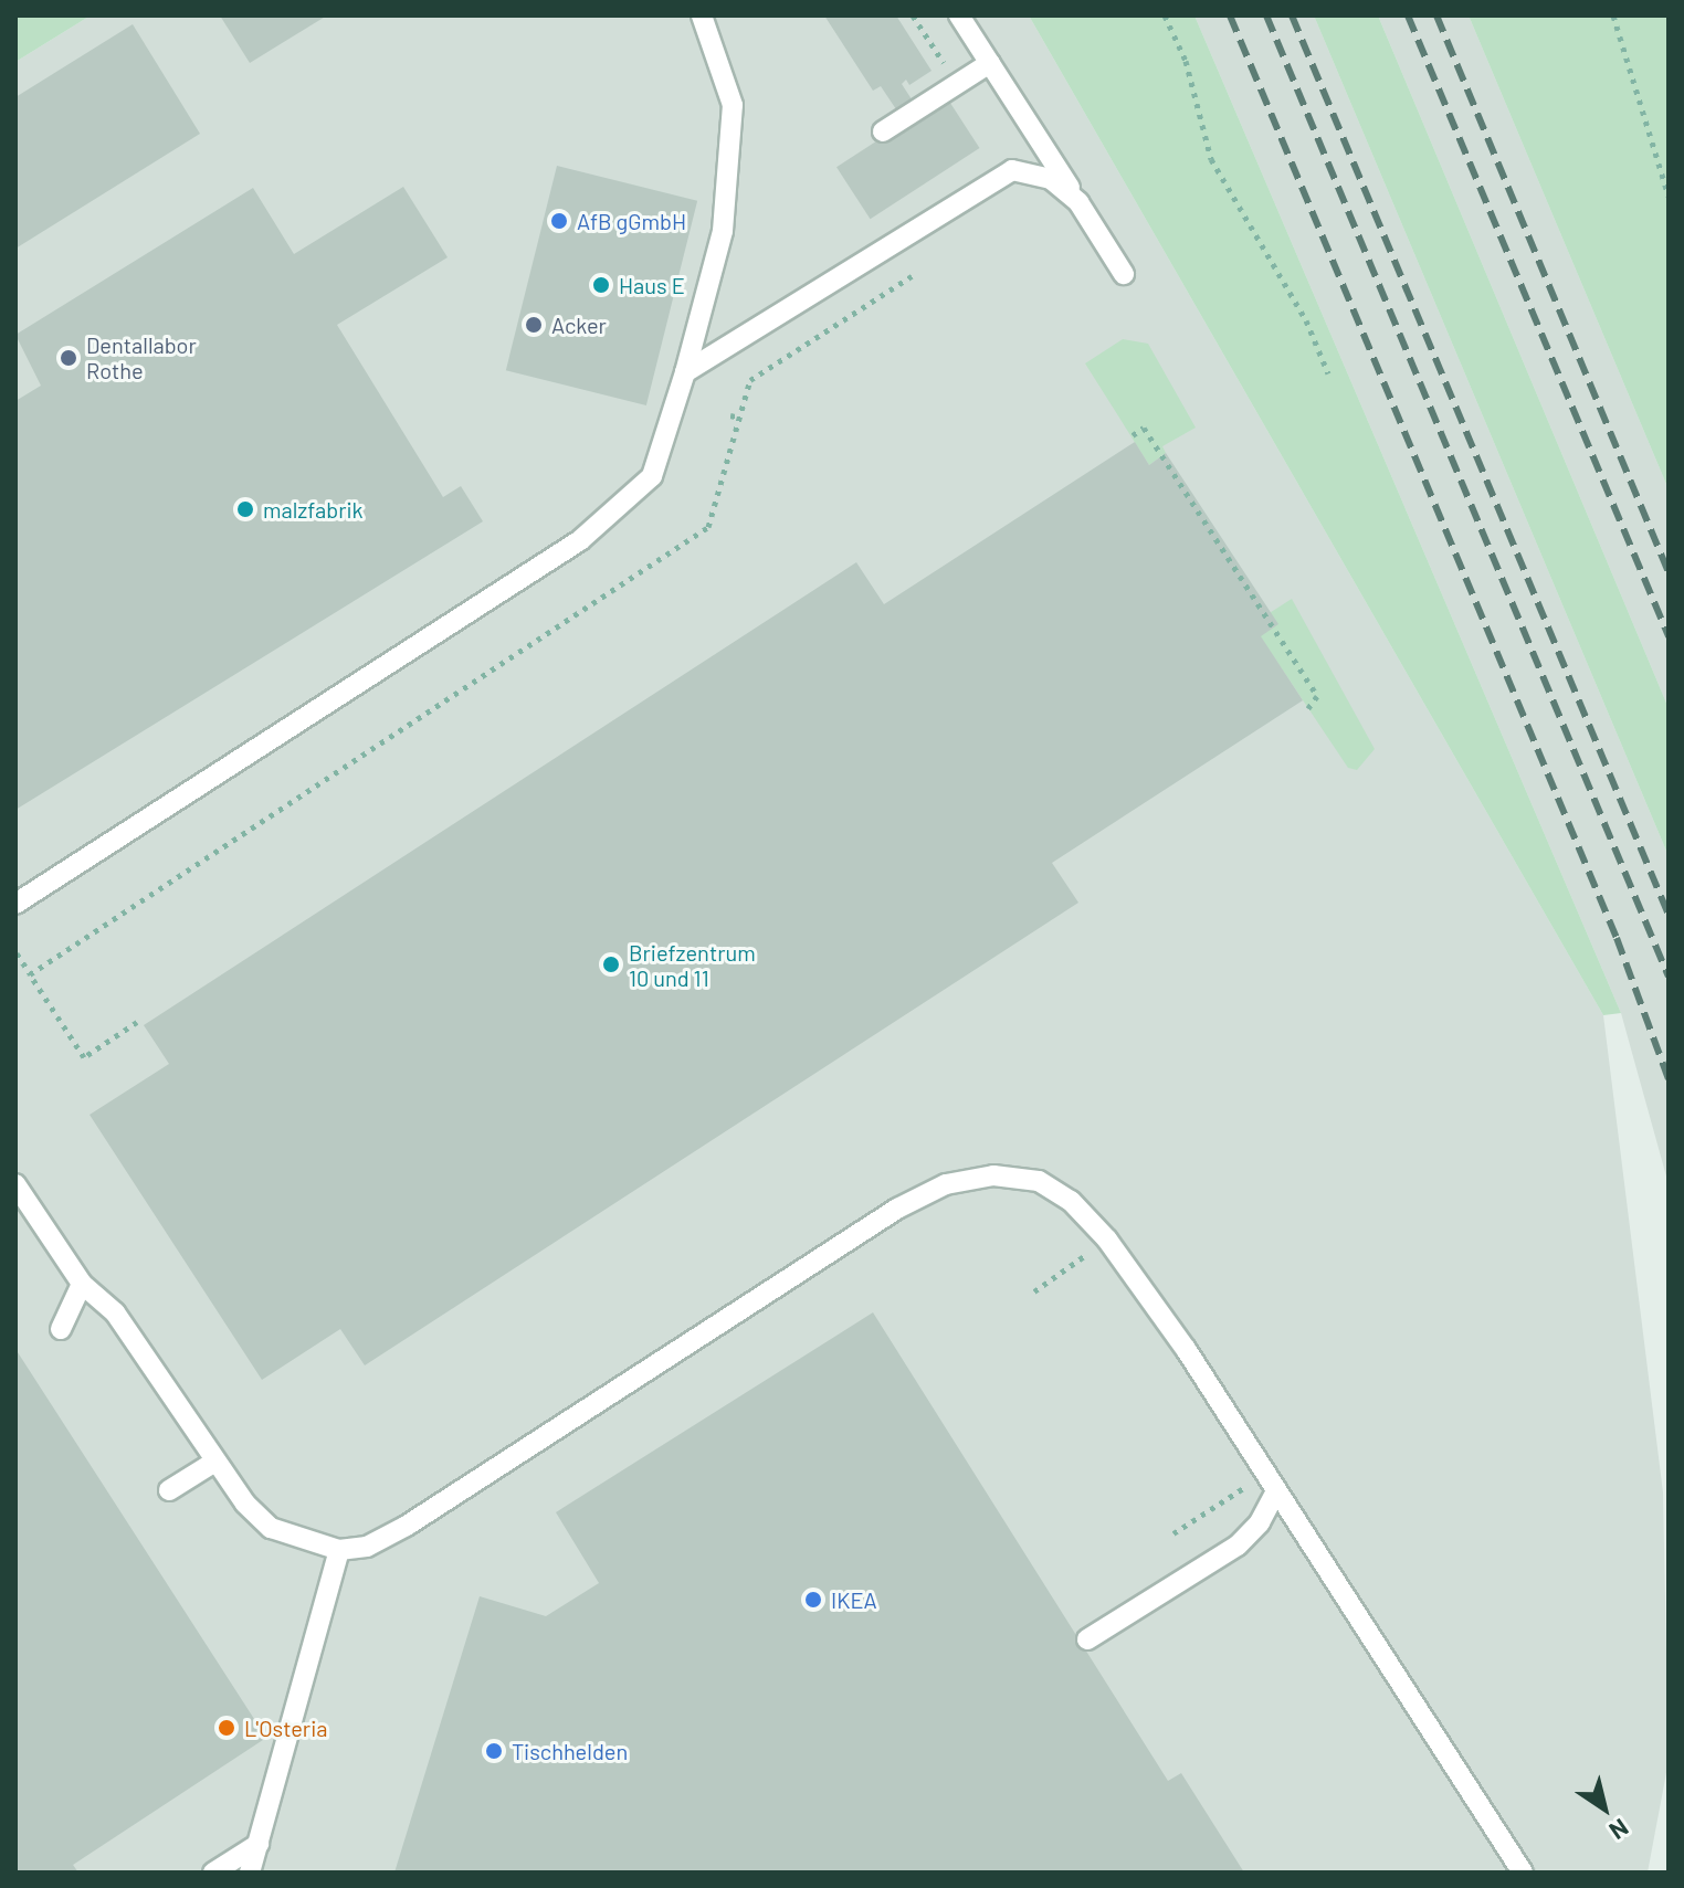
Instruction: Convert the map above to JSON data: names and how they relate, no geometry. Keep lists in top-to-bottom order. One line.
{"places":["AfB gGmbH","Haus E","Acker","Dentallabor Rothe","malzfabrik","Briefzentrum 10 und 11","IKEA","L'Osteria","Tischhelden"],"north":"bottom right"}
